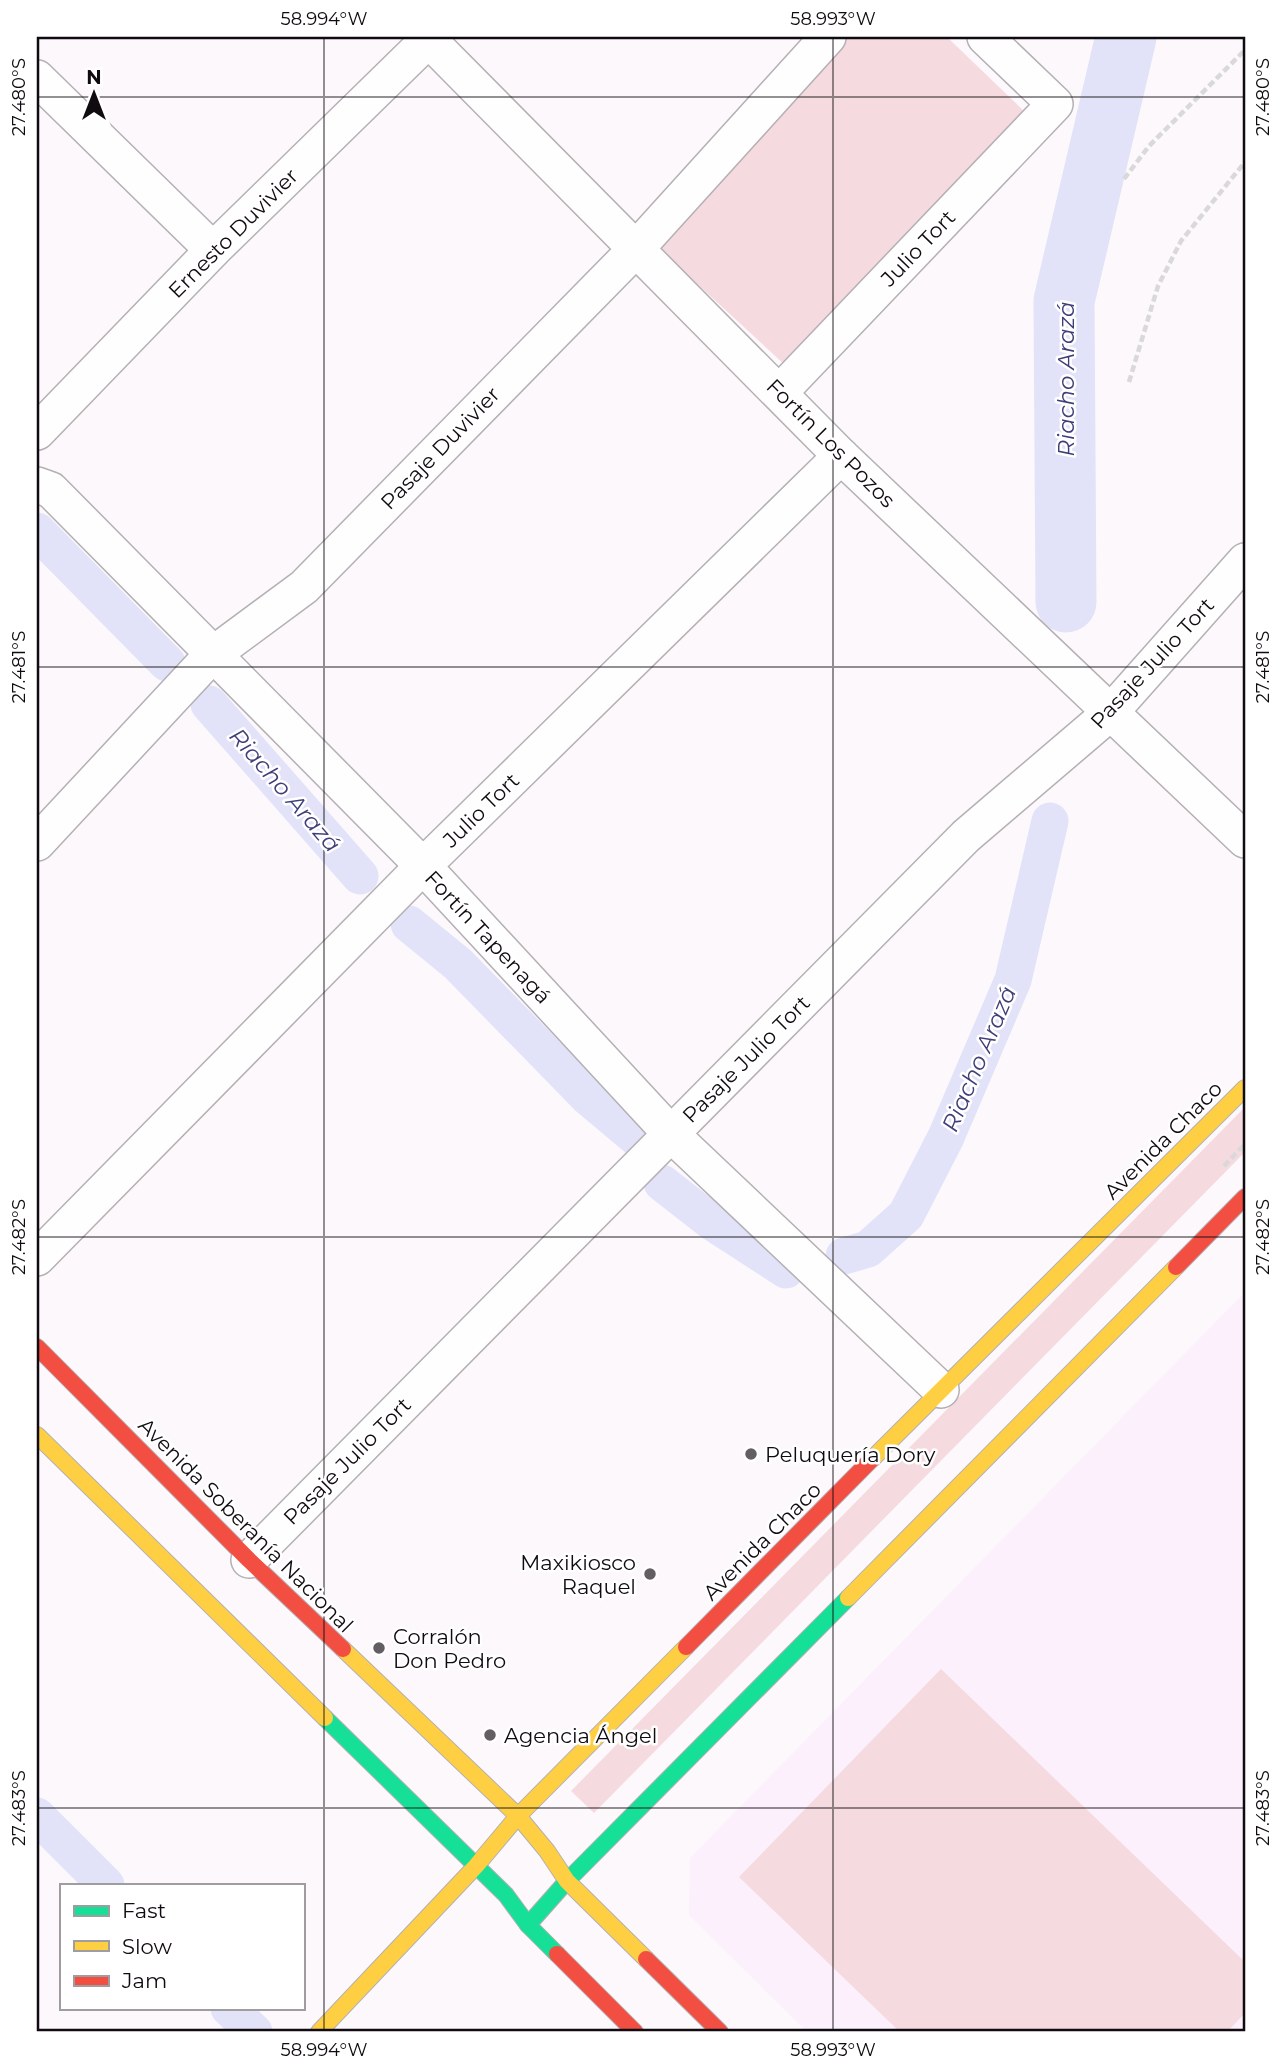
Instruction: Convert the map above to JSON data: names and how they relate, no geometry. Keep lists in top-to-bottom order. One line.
{"streets":{"main road":["Avenida Chaco","Avenida Soberanía Nacional"],"street":["Ernesto Duvivier","Julio Tort","Fortín Los Pozos","Pasaje Duvivier","Pasaje Julio Tort","Fortín Tapenagá"]},"crossings":[["Ernesto Duvivier","Fortín Los Pozos"],["Julio Tort","Fortín Los Pozos"],["Julio Tort","Fortín Tapenagá"],["Fortín Los Pozos","Pasaje Duvivier"],["Fortín Los Pozos","Pasaje Julio Tort"],["Pasaje Duvivier","Fortín Tapenagá"],["Pasaje Julio Tort","Fortín Tapenagá"],["Pasaje Julio Tort","Avenida Soberanía Nacional"],["Fortín Tapenagá","Avenida Chaco"],["Avenida Chaco","Avenida Soberanía Nacional"]],"water":["Riacho Arazá"],"places":["Peluquería Dory","Maxikiosco Raquel","Corralón Don Pedro","Agencia Ángel"],"legend":["Fast","Slow","Jam"],"north":"top","coordinates":["58.994°W","58.993°W","27.480°S","27.481°S","27.482°S","27.483°S"]}
